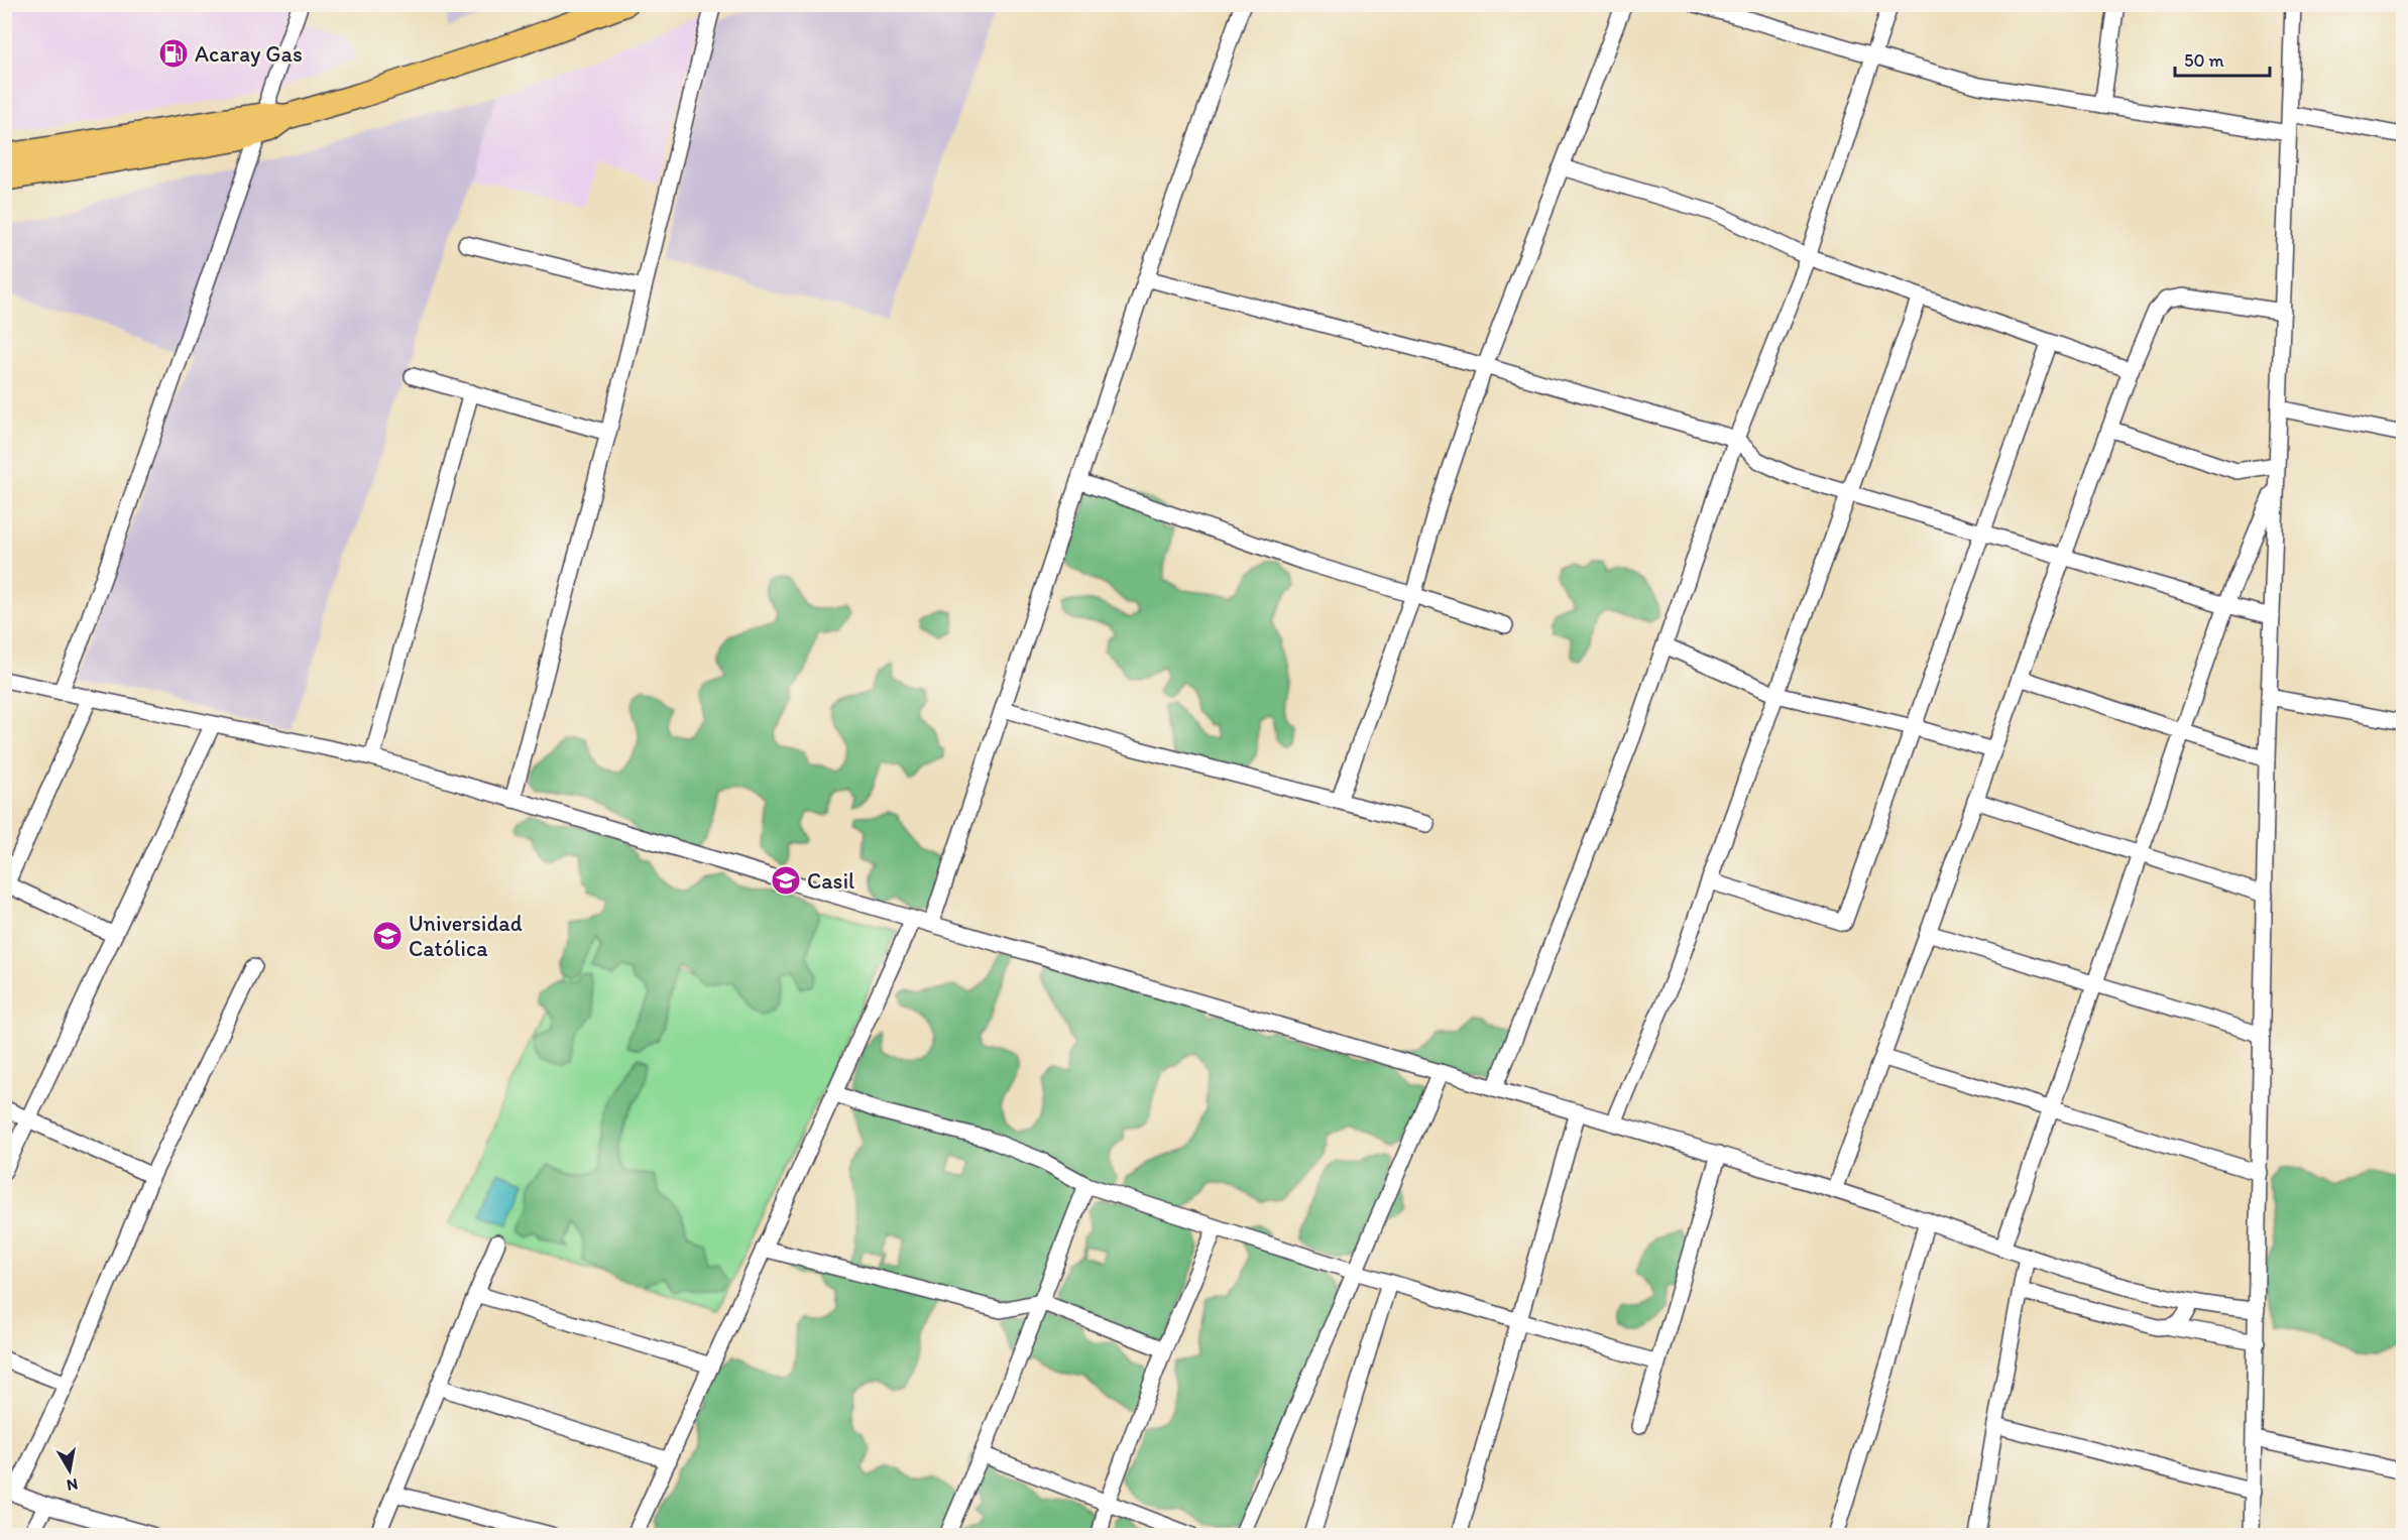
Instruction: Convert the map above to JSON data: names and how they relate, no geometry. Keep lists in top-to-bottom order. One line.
{"places":{"fuel station":["Acaray Gas"],"school or university":["Casil","Universidad Católica"]},"scale_bar":"50 m","north":"bottom"}
